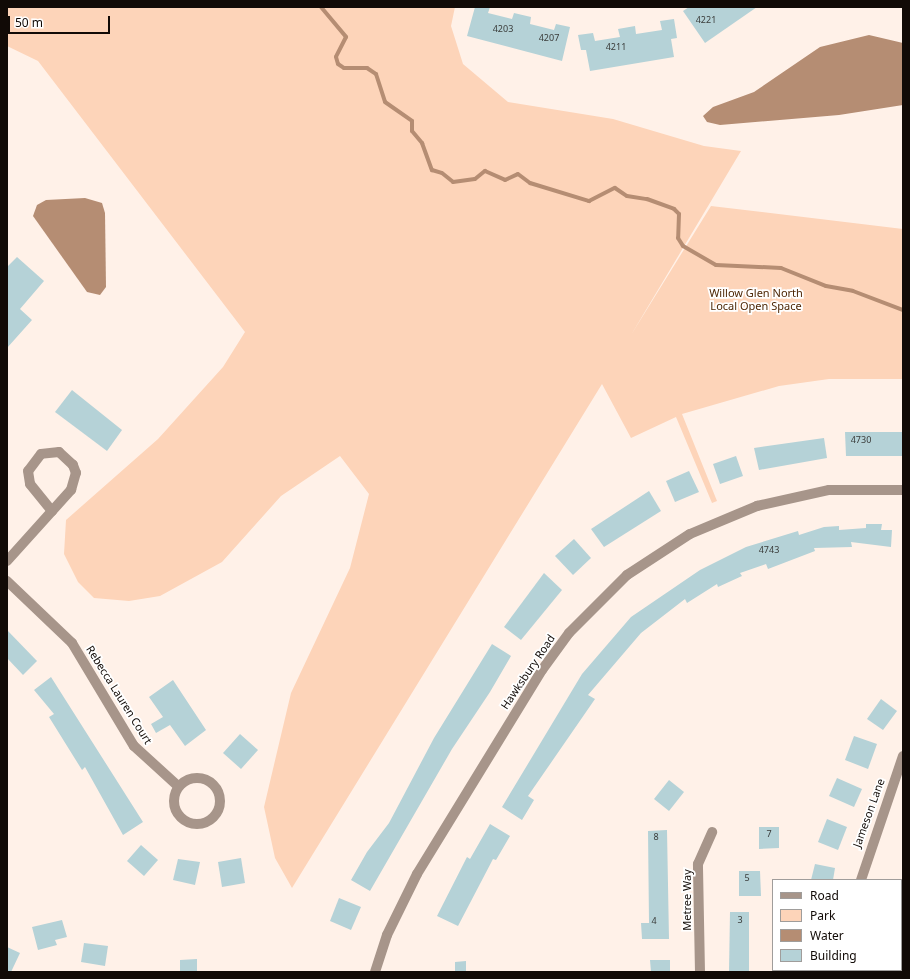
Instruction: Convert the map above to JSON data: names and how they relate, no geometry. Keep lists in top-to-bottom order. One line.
{"streets":{"street":["Hawksbury Road","Rebecca Lauren Court","Jameson Lane","Metree Way"]},"parks":["Willow Glen North Local Open Space"],"house_numbers":["4221","4203","4207","4211","4730","4743","7","8","5","3","4"],"legend":["Road","Park","Water","Building"],"scale_bar":"50 m"}
